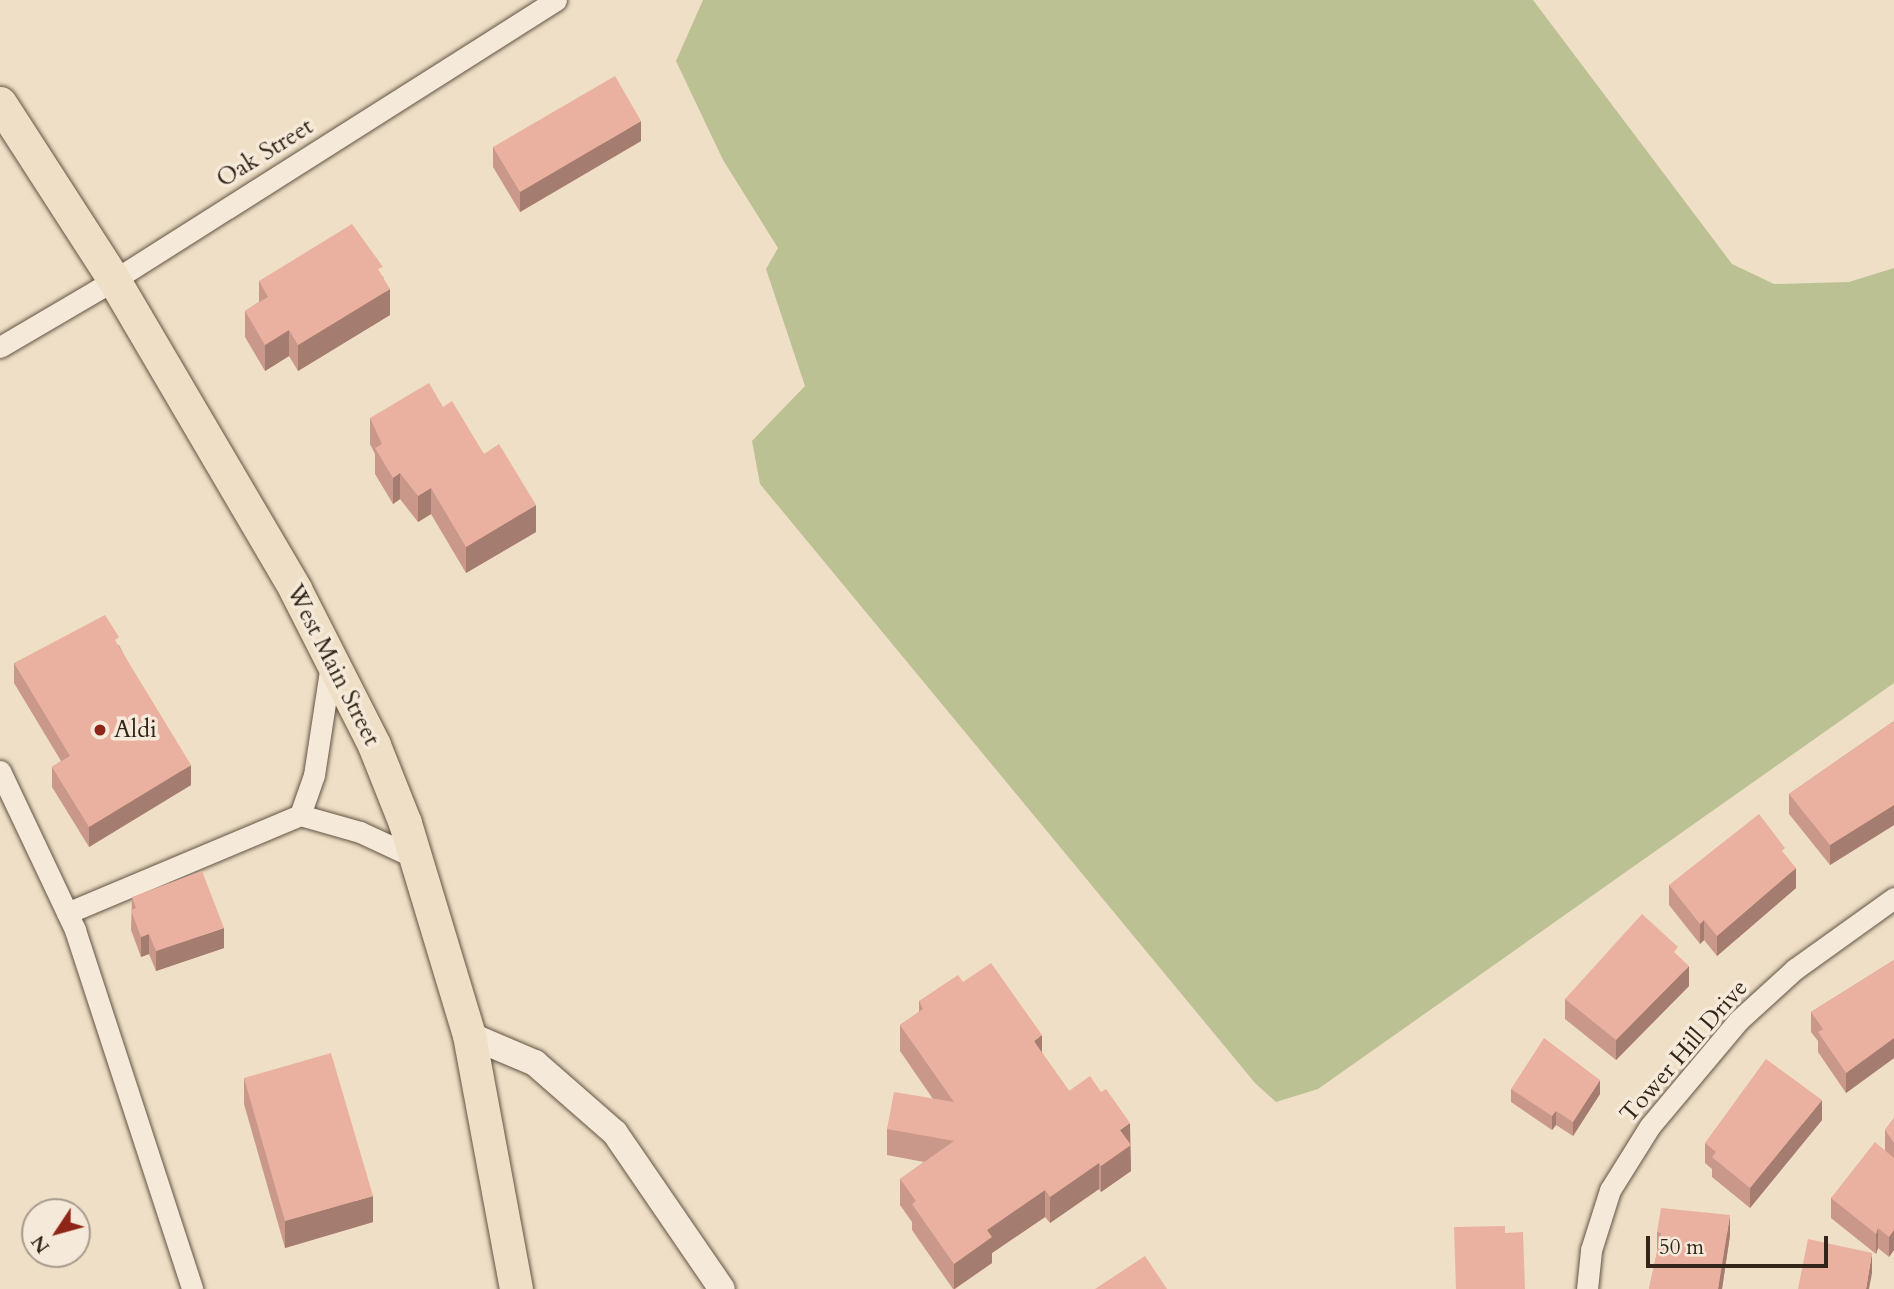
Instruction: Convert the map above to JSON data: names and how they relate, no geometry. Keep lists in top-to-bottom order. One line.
{"streets":{"main road":["West Main Street"],"street":["Oak Street","Tower Hill Drive"]},"crossings":[["Oak Street","West Main Street"]],"places":["Aldi"],"scale_bar":"50 m","north":"bottom left"}
